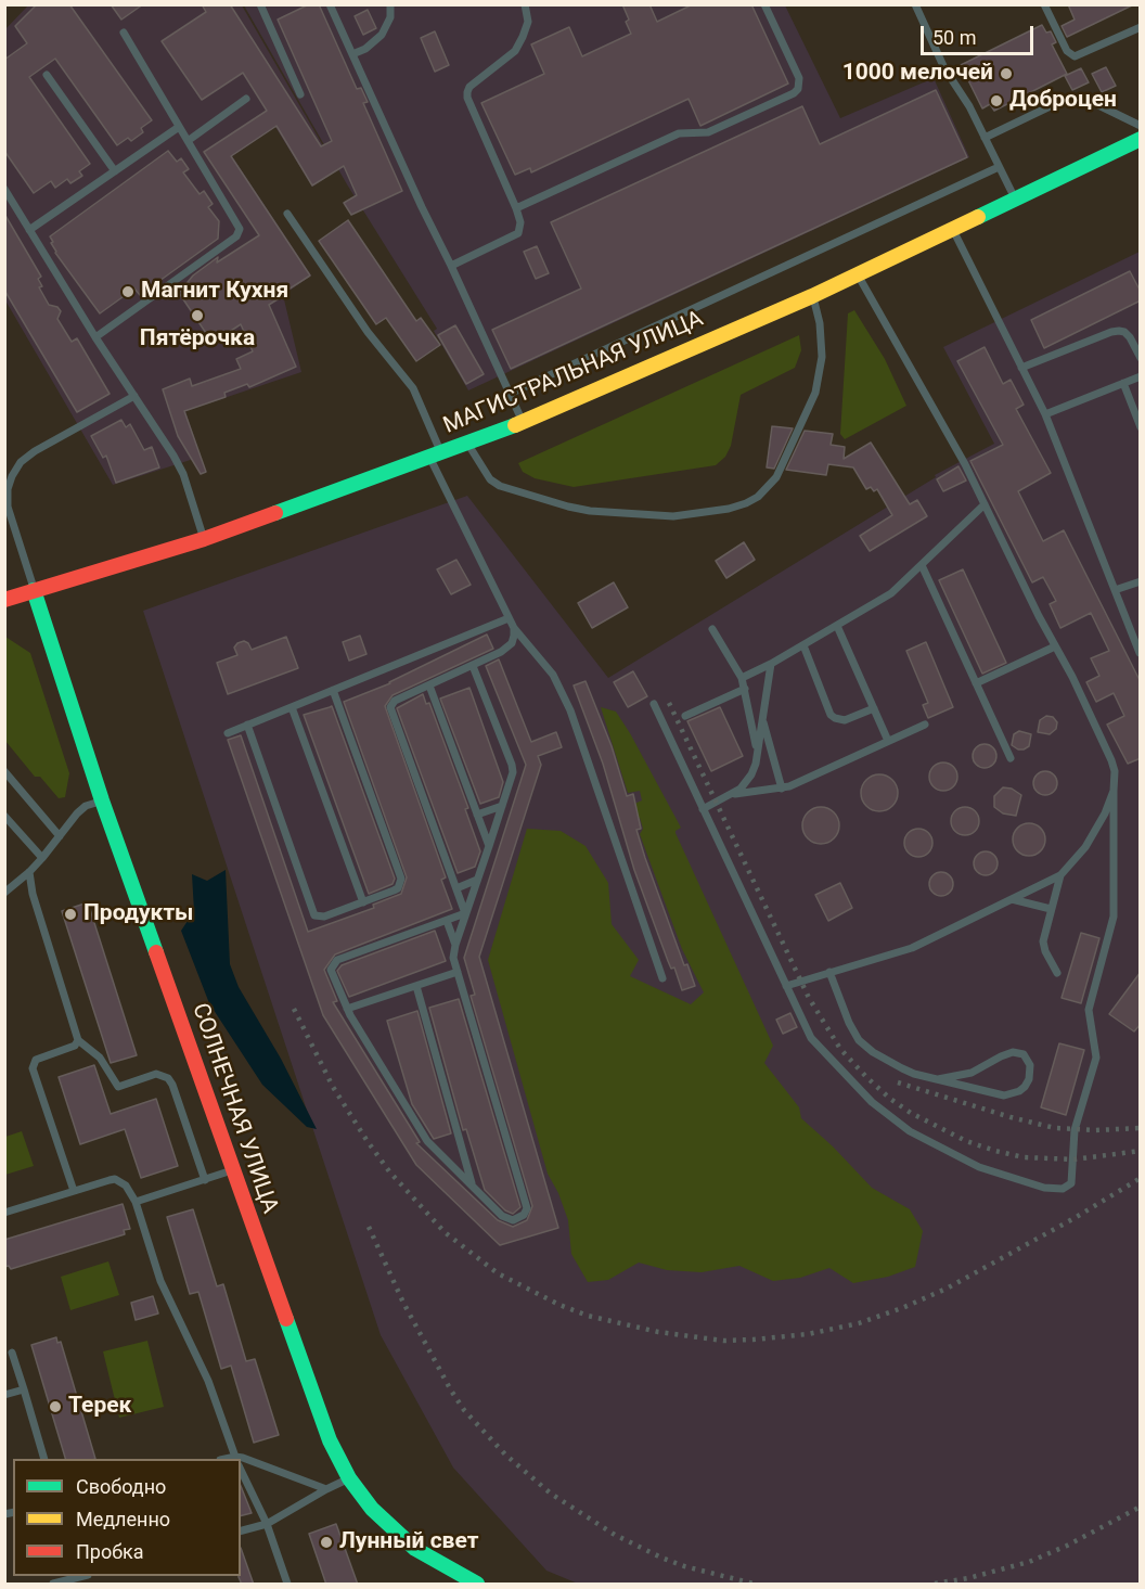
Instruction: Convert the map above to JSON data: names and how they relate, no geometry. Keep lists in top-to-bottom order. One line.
{"streets":{"main road":["МАГИСТРАЛЬНАЯ УЛИЦА","СОЛНЕЧНАЯ УЛИЦА"]},"crossings":[["МАГИСТРАЛЬНАЯ УЛИЦА","СОЛНЕЧНАЯ УЛИЦА"]],"places":["1000 мелочей","Доброцен","Магнит Кухня","Пятёрочка","Продукты","Терек","Лунный свет"],"legend":["Свободно","Медленно","Пробка"],"scale_bar":"50 m"}
